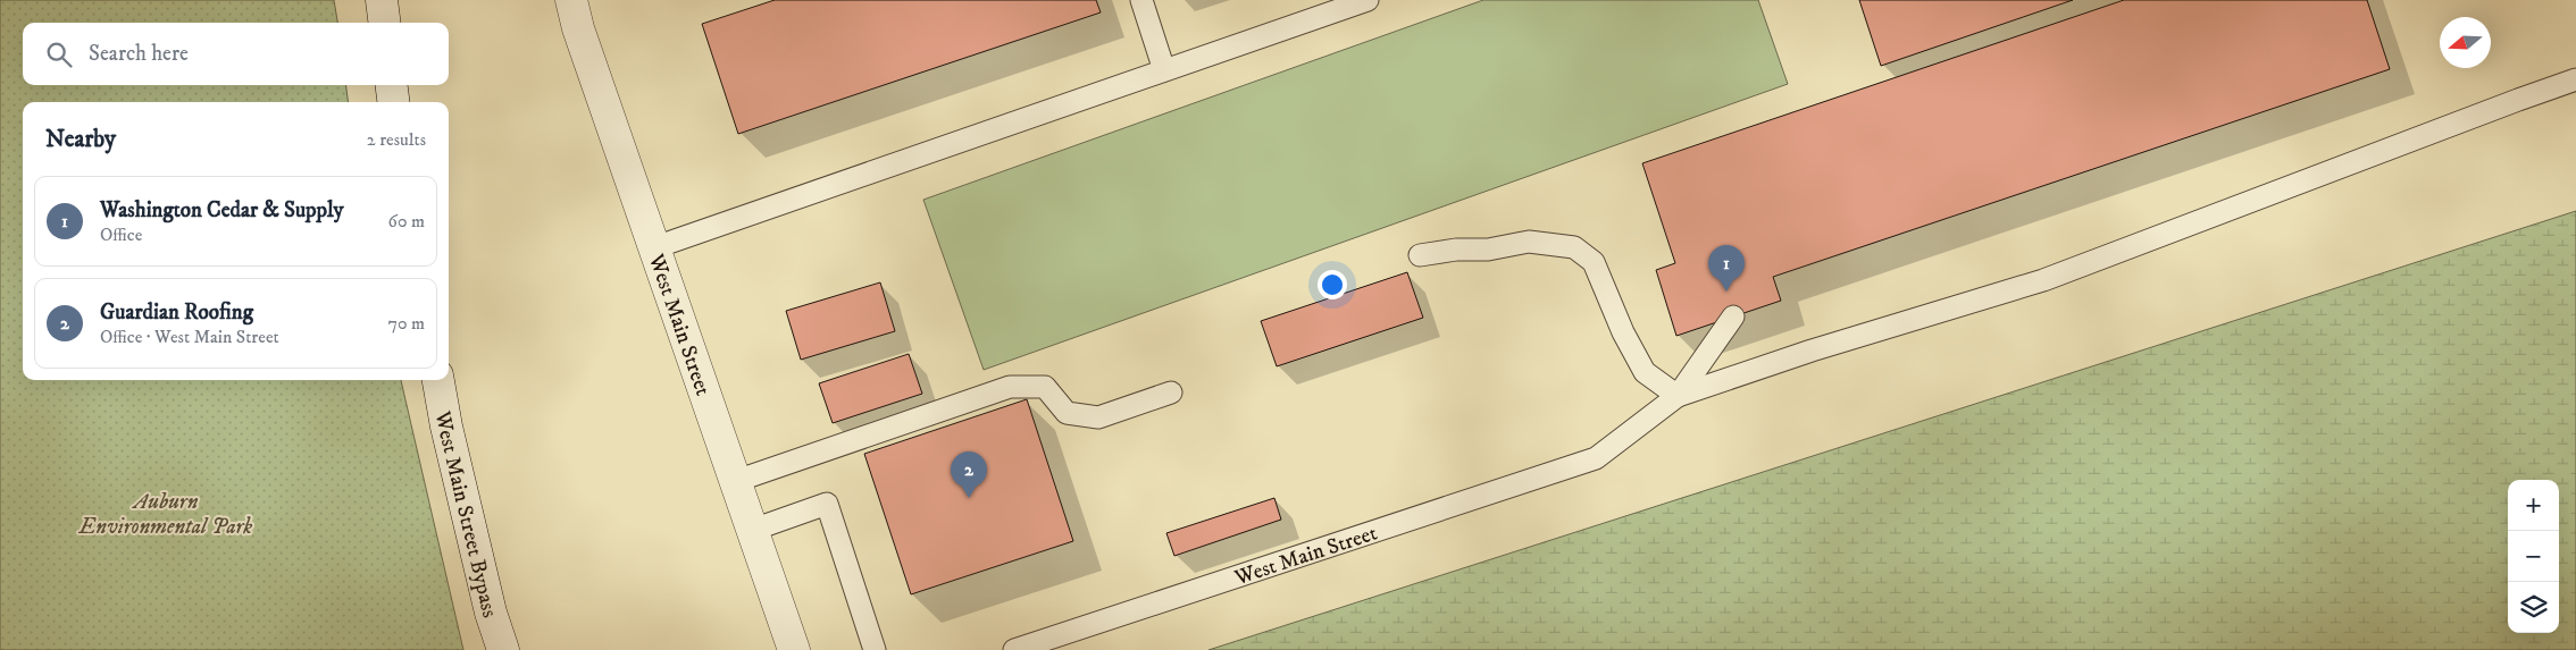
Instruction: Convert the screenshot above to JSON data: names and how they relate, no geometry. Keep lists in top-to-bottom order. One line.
{"streets":{"street":["West Main Street","West Main Street Bypass"]},"parks":["Auburn Environmental Park"],"north":"left","page":{"search":"Search here","heading":["Nearby","2 results"],"list":[{"mark":"1","name":"Washington Cedar & Supply","note":"Office","value":"60 m"},{"mark":"2","name":"Guardian Roofing","note":"Office · West Main Street","value":"70 m"}],"pins":["1","2"],"map_buttons":["+","−"]}}
